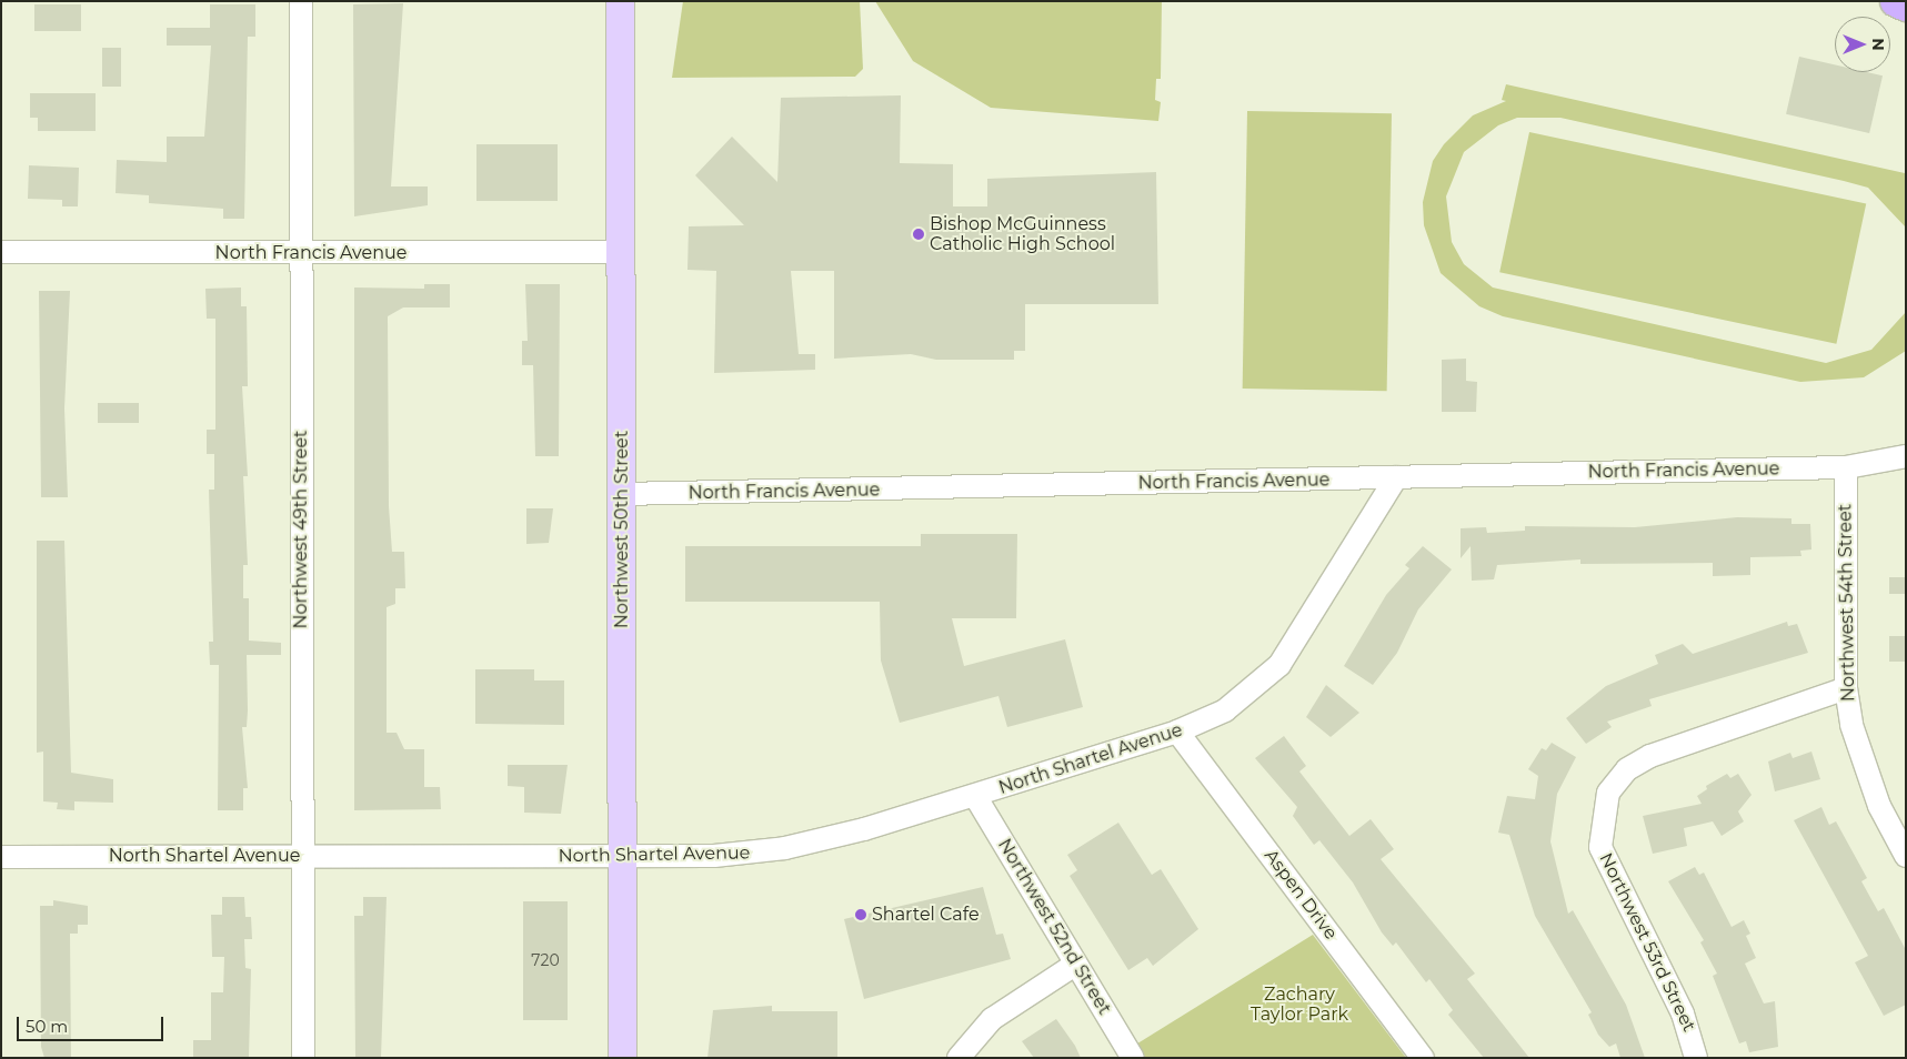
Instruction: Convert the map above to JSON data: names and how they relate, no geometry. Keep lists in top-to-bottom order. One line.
{"streets":{"main road":["Northwest 50th Street"],"street":["North Francis Avenue","Northwest 49th Street","Northwest 54th Street","North Shartel Avenue","Aspen Drive","Northwest 52nd Street","Northwest 53rd Street"]},"crossings":[["North Francis Avenue","Northwest 49th Street"],["North Francis Avenue","Northwest 50th Street"],["North Francis Avenue","Northwest 54th Street"],["North Francis Avenue","North Shartel Avenue"],["Northwest 49th Street","North Shartel Avenue"],["Northwest 50th Street","North Shartel Avenue"],["Northwest 54th Street","Northwest 53rd Street"],["North Shartel Avenue","Aspen Drive"],["North Shartel Avenue","Northwest 52nd Street"]],"parks":["Zachary Taylor Park"],"places":["Bishop McGuinness Catholic High School","Shartel Cafe"],"house_numbers":["720"],"scale_bar":"50 m","north":"right"}
